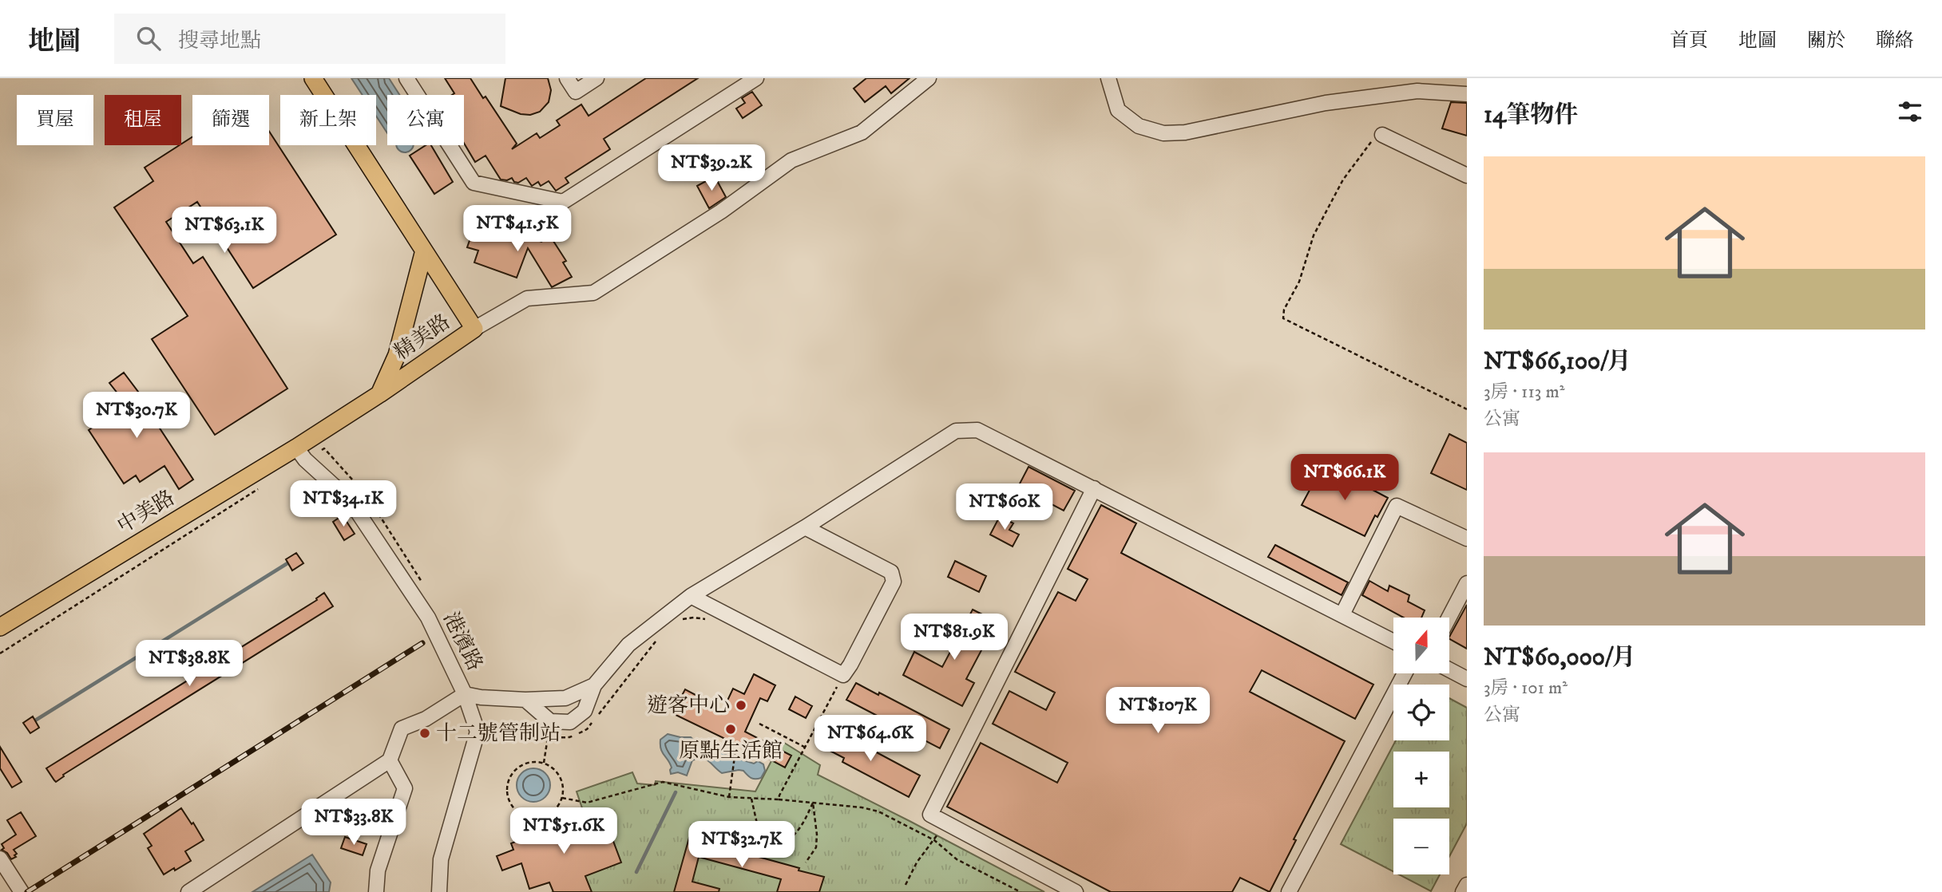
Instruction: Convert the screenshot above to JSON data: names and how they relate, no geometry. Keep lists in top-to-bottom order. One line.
{"streets":{"main road":["精美路","中美路"],"street":["港濱路"]},"crossings":[["精美路","中美路"],["中美路","港濱路"]],"places":["遊客中心","原點生活館","十二號管制站"],"north":"top","page":{"header":"地圖","search":"搜尋地點","nav":["首頁","地圖","關於","聯絡"],"heading":"14筆物件","chip":["買屋","租屋","篩選","新上架","公寓"],"price":["NT$39.2K","NT$41.5K","NT$63.1K","NT$30.7K","NT$66.1K","NT$34.1K","NT$60K","NT$81.9K","NT$38.8K","NT$107K","NT$64.6K","NT$33.8K","NT$51.6K","NT$32.7K"],"list":[{"name":"NT$66,100/月","note":"3房 · 113 m² · 公寓"},{"name":"NT$60,000/月","note":"3房 · 101 m² · 公寓"}],"map_buttons":["+","−"]}}
